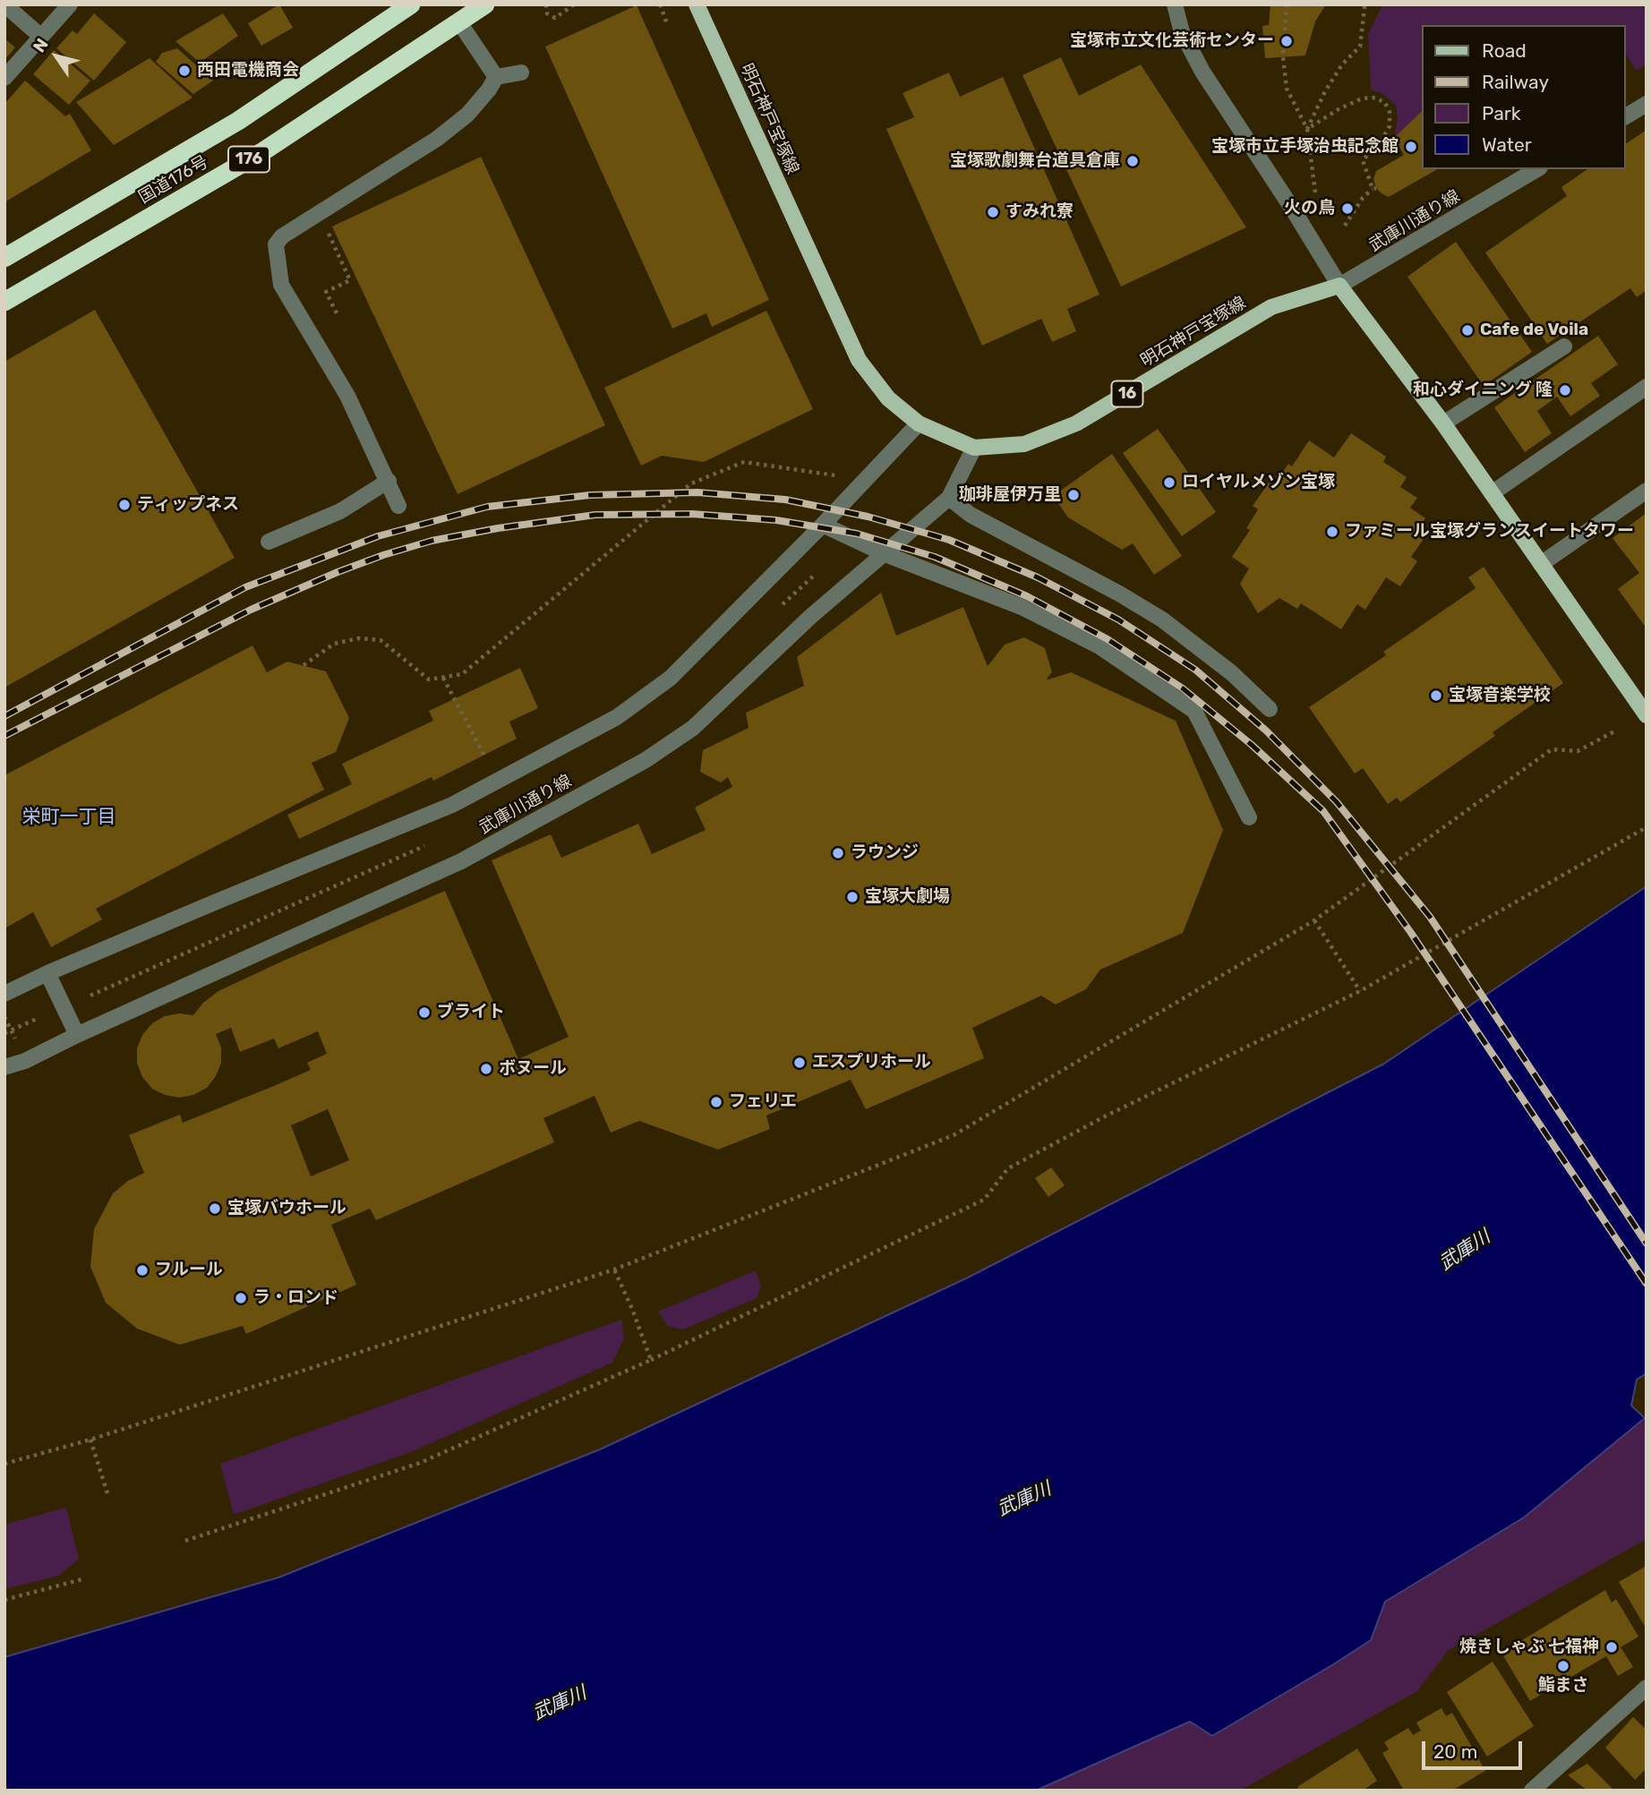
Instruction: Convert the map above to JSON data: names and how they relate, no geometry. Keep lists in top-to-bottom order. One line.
{"streets":{"highway":["176","国道176号"],"main road":["明石神戸宝塚線","16"],"street":["武庫川通り線"]},"crossings":[["明石神戸宝塚線","武庫川通り線"]],"districts":["栄町一丁目"],"water":["武庫川"],"places":["宝塚市立文化芸術センター","西田電機商会","宝塚市立手塚治虫記念館","宝塚歌劇舞台道具倉庫","火の鳥","すみれ寮","Cafe de Voila","和心ダイニング 隆","ロイヤルメゾン宝塚","珈琲屋伊万里","ティップネス","ファミール宝塚グランスイートタワー","宝塚音楽学校","ラウンジ","宝塚大劇場","ブライト","エスプリホール","ボヌール","フェリエ","宝塚バウホール","フルール","ラ・ロンド","焼きしゃぶ 七福神","鮨まさ"],"legend":["Road","Railway","Park","Water"],"scale_bar":"20 m","north":"top left"}
